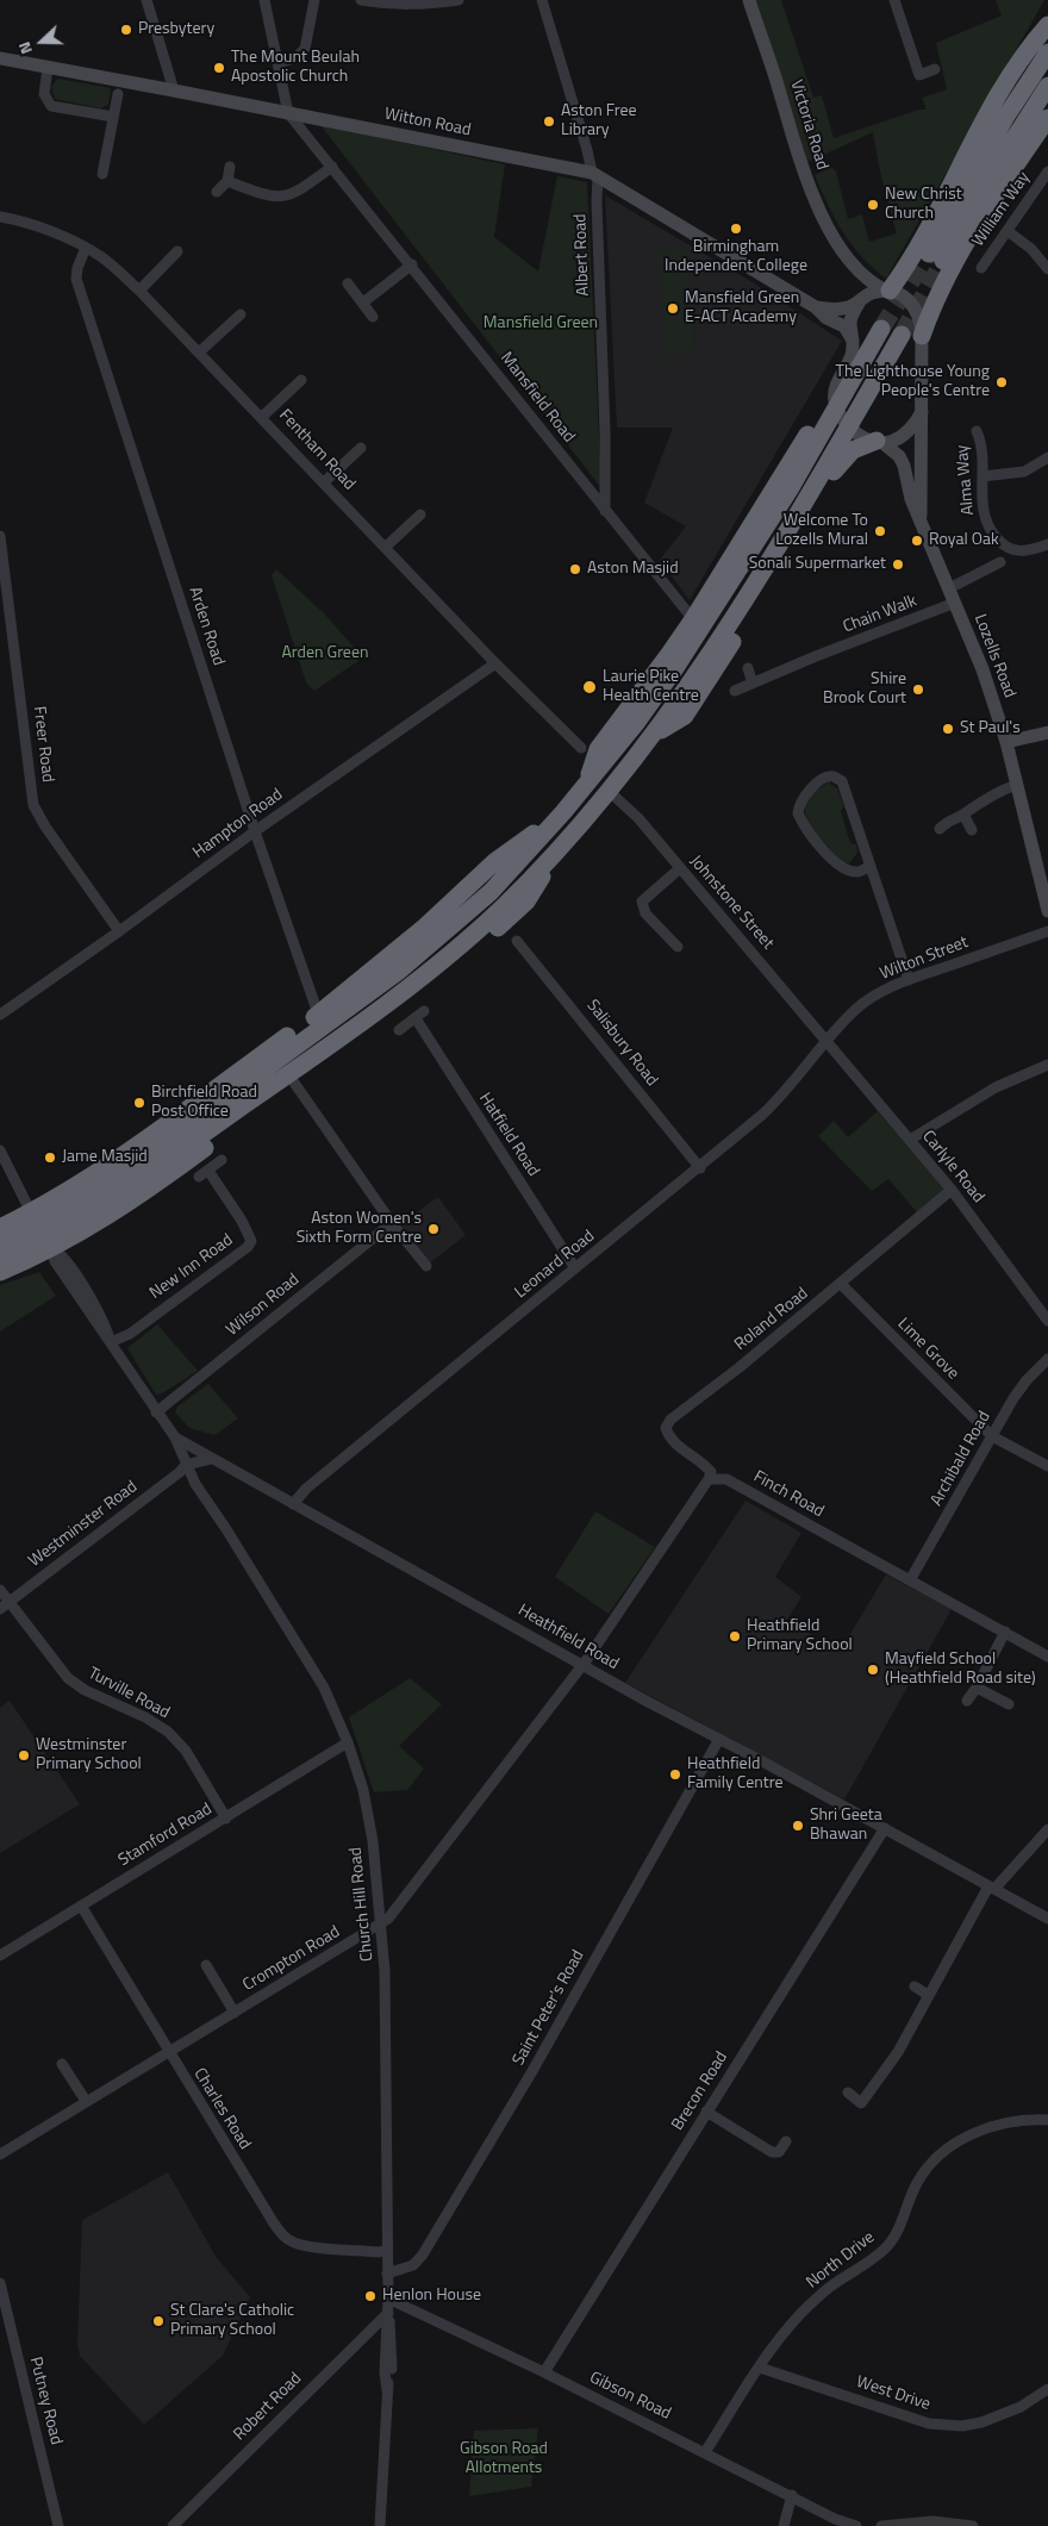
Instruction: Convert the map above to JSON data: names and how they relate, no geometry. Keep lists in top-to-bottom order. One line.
{"streets":{"main road":["Witton Road","Victoria Road","Lozells Road"],"street":["William Way","Albert Road","Mansfield Road","Fentham Road","Alma Way","Chain Walk","Arden Road","Freer Road","Hampton Road","Johnstone Street","Wilton Street","Salisbury Road","Hatfield Road","Carlyle Road","Leonard Road","New Inn Road","Wilson Road","Roland Road","Lime Grove","Archibald Road","Finch Road","Westminster Road","Heathfield Road","Turville Road","Stamford Road","Church Hill Road","Crompton Road","Saint Peter's Road","Brecon Road","Charles Road","North Drive","West Drive","Gibson Road","Putney Road","Robert Road"]},"crossings":[["Witton Road","Victoria Road"],["Witton Road","Albert Road"],["Witton Road","Mansfield Road"],["Victoria Road","Lozells Road"],["Albert Road","Mansfield Road"],["Fentham Road","Arden Road"],["Fentham Road","Hampton Road"],["Chain Walk","Lozells Road"],["Arden Road","Hampton Road"],["Freer Road","Hampton Road"],["Johnstone Street","Wilton Street"],["Johnstone Street","Carlyle Road"],["Johnstone Street","Leonard Road"],["Wilton Street","Carlyle Road"],["Wilton Street","Leonard Road"],["Salisbury Road","Leonard Road"],["Hatfield Road","Leonard Road"],["Carlyle Road","Leonard Road"],["Carlyle Road","Roland Road"],["Leonard Road","Heathfield Road"],["New Inn Road","Heathfield Road"],["Wilson Road","Heathfield Road"],["Roland Road","Lime Grove"],["Roland Road","Finch Road"],["Lime Grove","Archibald Road"],["Archibald Road","Finch Road"],["Westminster Road","Heathfield Road"],["Westminster Road","Turville Road"],["Westminster Road","Church Hill Road"],["Heathfield Road","Crompton Road"],["Heathfield Road","Saint Peter's Road"],["Heathfield Road","Brecon Road"],["Turville Road","Stamford Road"],["Stamford Road","Church Hill Road"],["Stamford Road","Charles Road"],["Church Hill Road","Crompton Road"],["Church Hill Road","Saint Peter's Road"],["Church Hill Road","Charles Road"],["Church Hill Road","Gibson Road"],["Church Hill Road","Robert Road"],["Crompton Road","Charles Road"],["Brecon Road","Gibson Road"],["North Drive","West Drive"],["North Drive","Gibson Road"]],"parks":["Mansfield Green","Arden Green","Gibson Road Allotments"],"places":["Presbytery","The Mount Beulah Apostolic Church","Aston Free Library","New Christ Church","Birmingham Independent College","Mansfield Green E-ACT Academy","The Lighthouse Young People's Centre","Welcome To Lozells Mural","Royal Oak","Sonali Supermarket","Aston Masjid","Laurie Pike Health Centre","Shire Brook Court","St Paul's","Birchfield Road Post Office","Jame Masjid","Aston Women's Sixth Form Centre","Heathfield Primary School","Mayfield School (Heathfield Road site)","Westminster Primary School","Heathfield Family Centre","Shri Geeta Bhawan","Henlon House","St Clare's Catholic Primary School"],"north":"left"}
